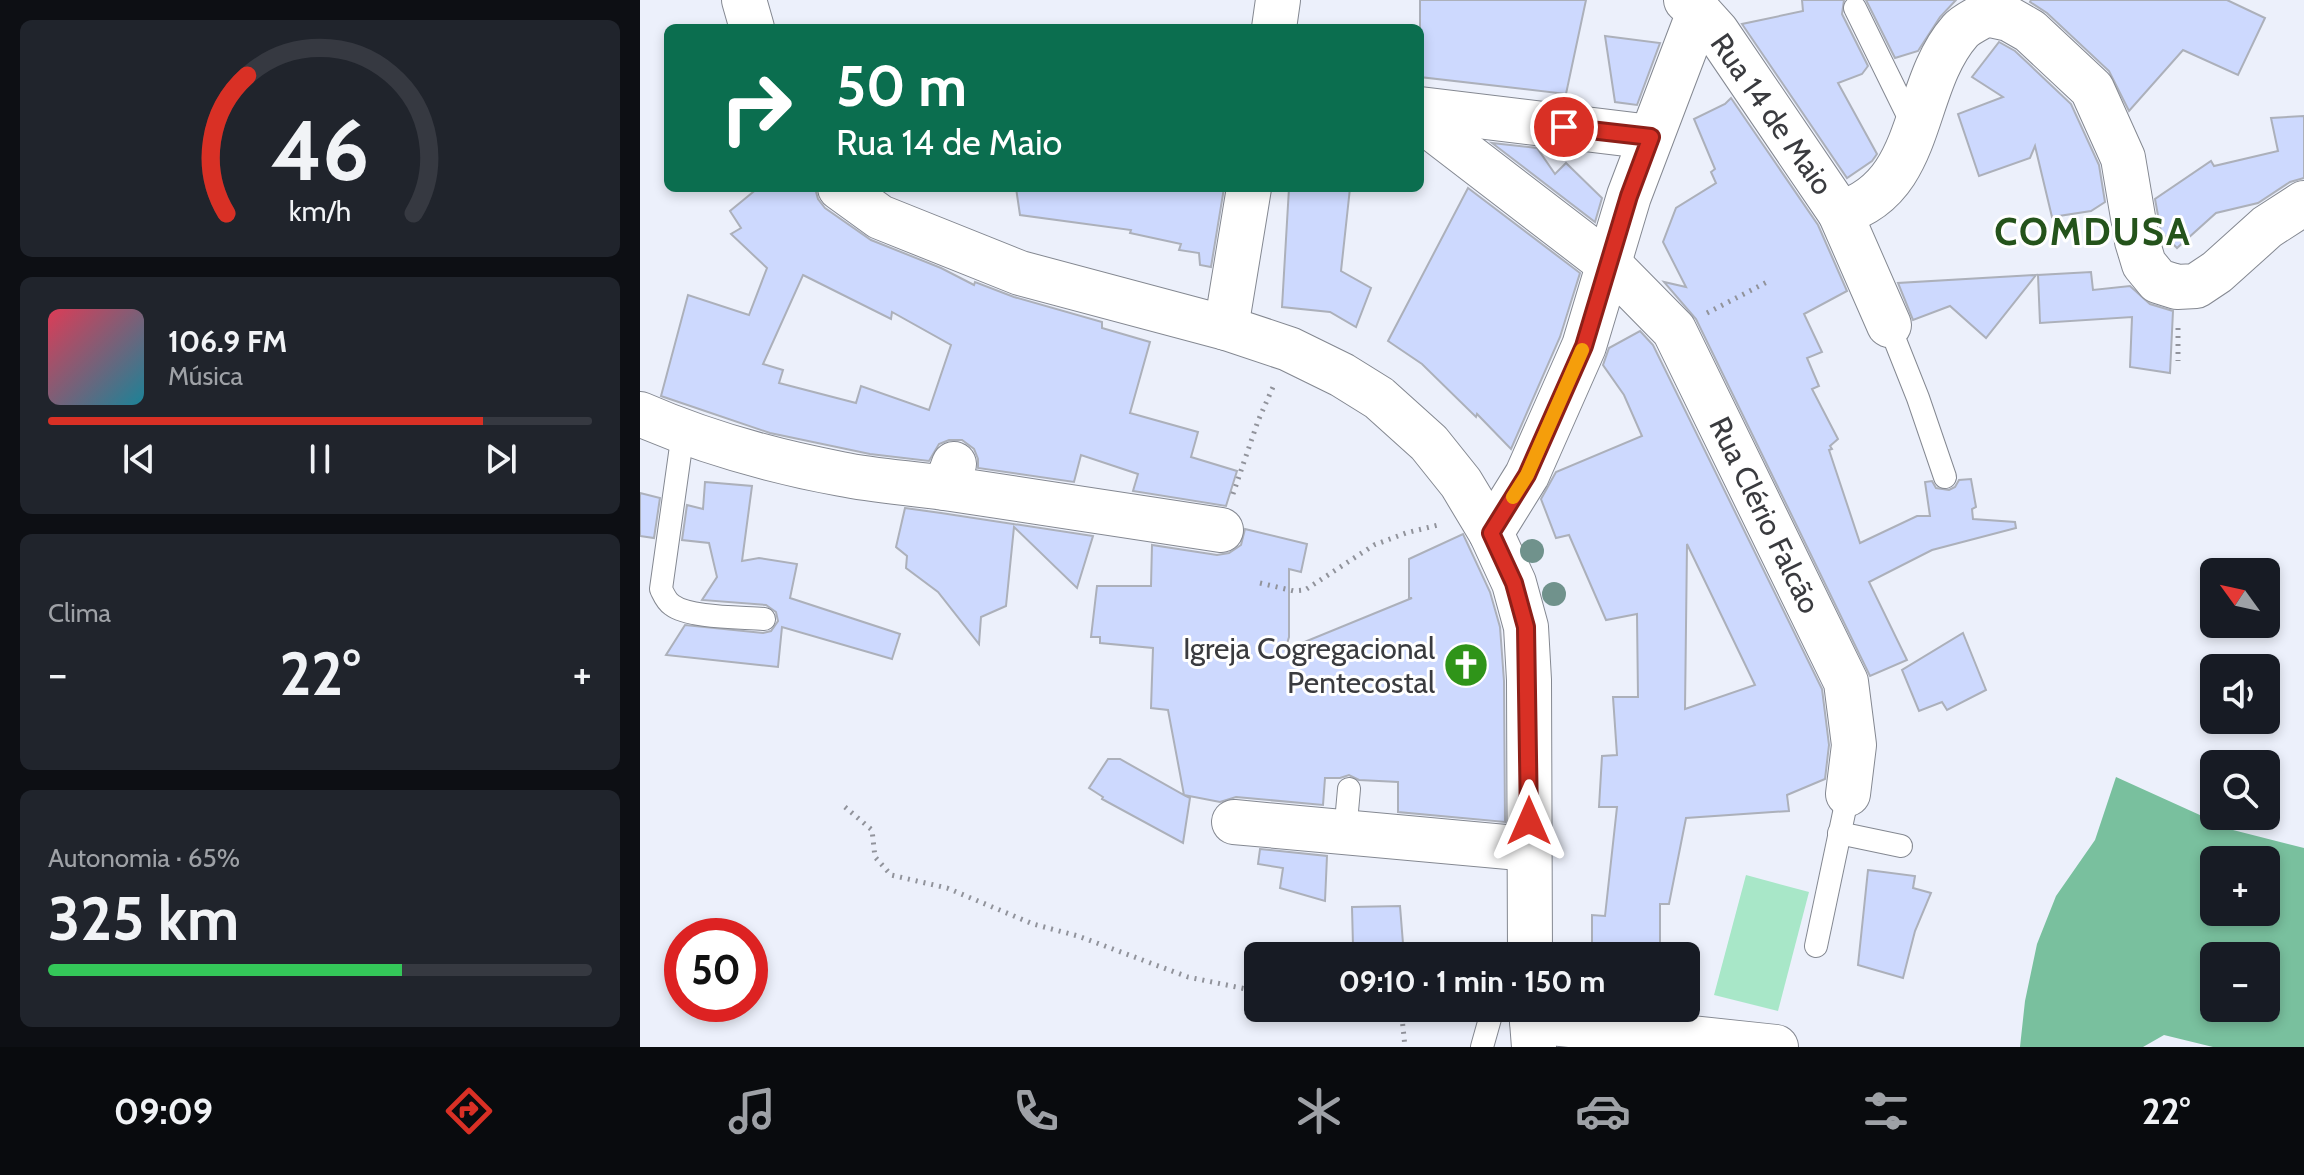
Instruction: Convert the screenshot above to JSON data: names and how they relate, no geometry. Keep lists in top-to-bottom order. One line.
{"streets":{"street":["Rua 14 de Maio","Rua Clério Falcão"]},"crossings":[["Rua 14 de Maio","Rua Clério Falcão"]],"districts":["COMDUSA"],"places":{"church":["Igreja Cogregacional Pentecostal"]},"north":"top left","page":{"turn":["50 m","Rua 14 de Maio"],"song":["106.9 FM","Música"],"tile":["Clima",["Autonomia · 65%","325 km"]],"map_buttons":["+","−"],"heat":["−","22°","+"],"limit":"50","trip":"09:10 · 1 min · 150 m","tabs":["09:09","22°"],"gauge":["46","km/h"]}}
